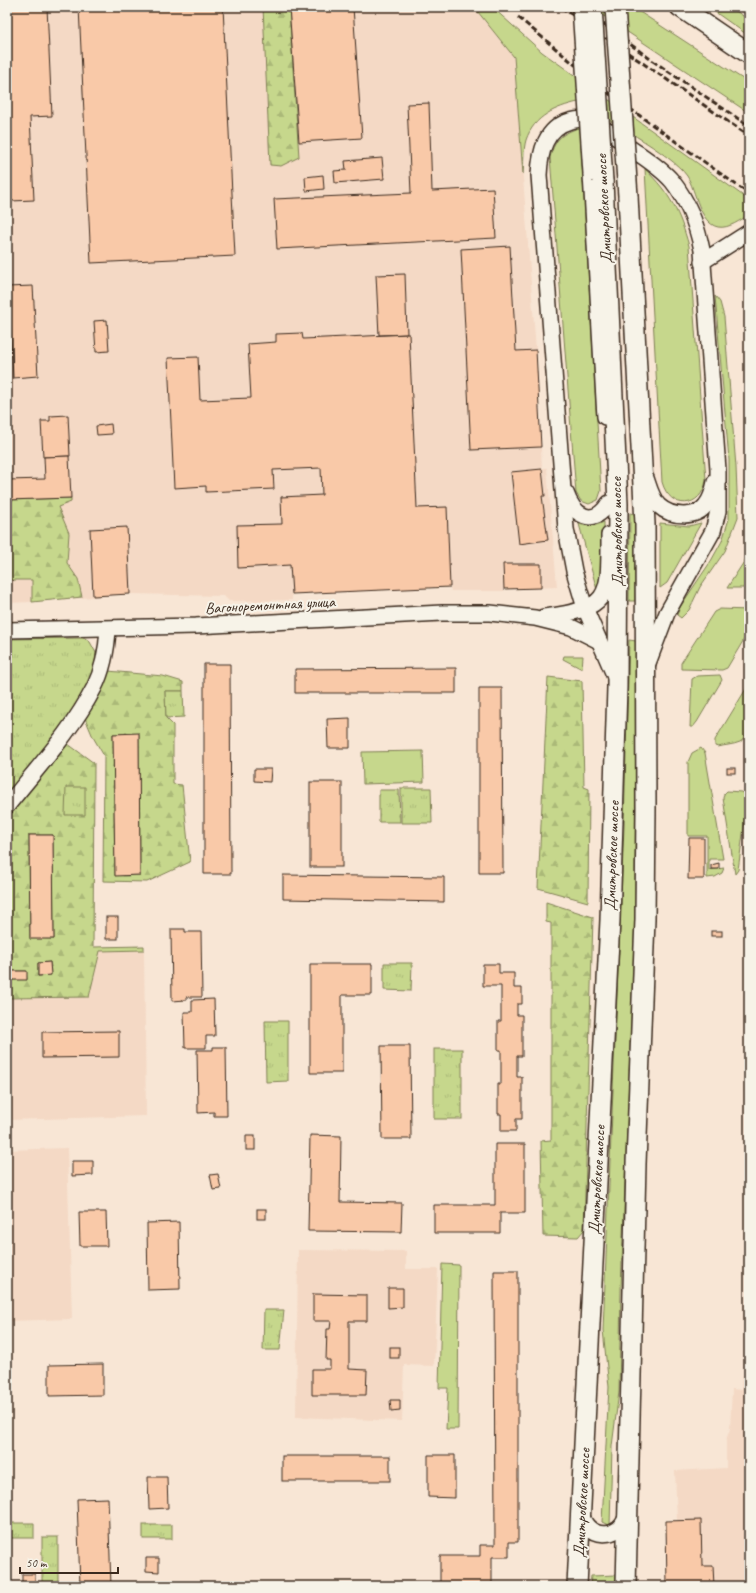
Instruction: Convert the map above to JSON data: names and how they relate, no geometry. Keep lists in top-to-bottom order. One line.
{"streets":{"main road":["Дмитровское шоссе"],"street":["Вагоноремонтная улица"]},"crossings":[["Дмитровское шоссе","Вагоноремонтная улица"]],"scale_bar":"50 m"}
